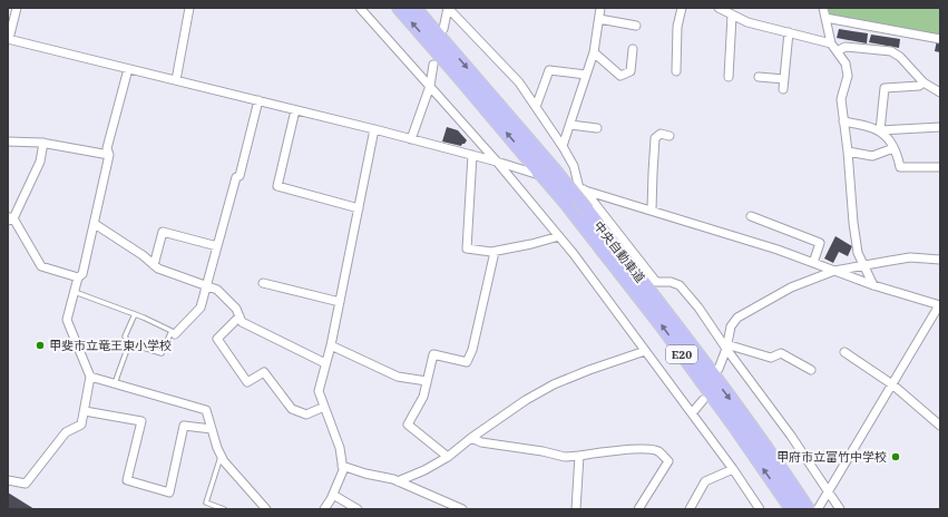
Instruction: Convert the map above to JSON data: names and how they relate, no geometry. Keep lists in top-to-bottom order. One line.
{"streets":{"highway":["中央自動車道","E20"]},"places":["甲斐市立竜王東小学校","甲府市立富竹中学校"]}
